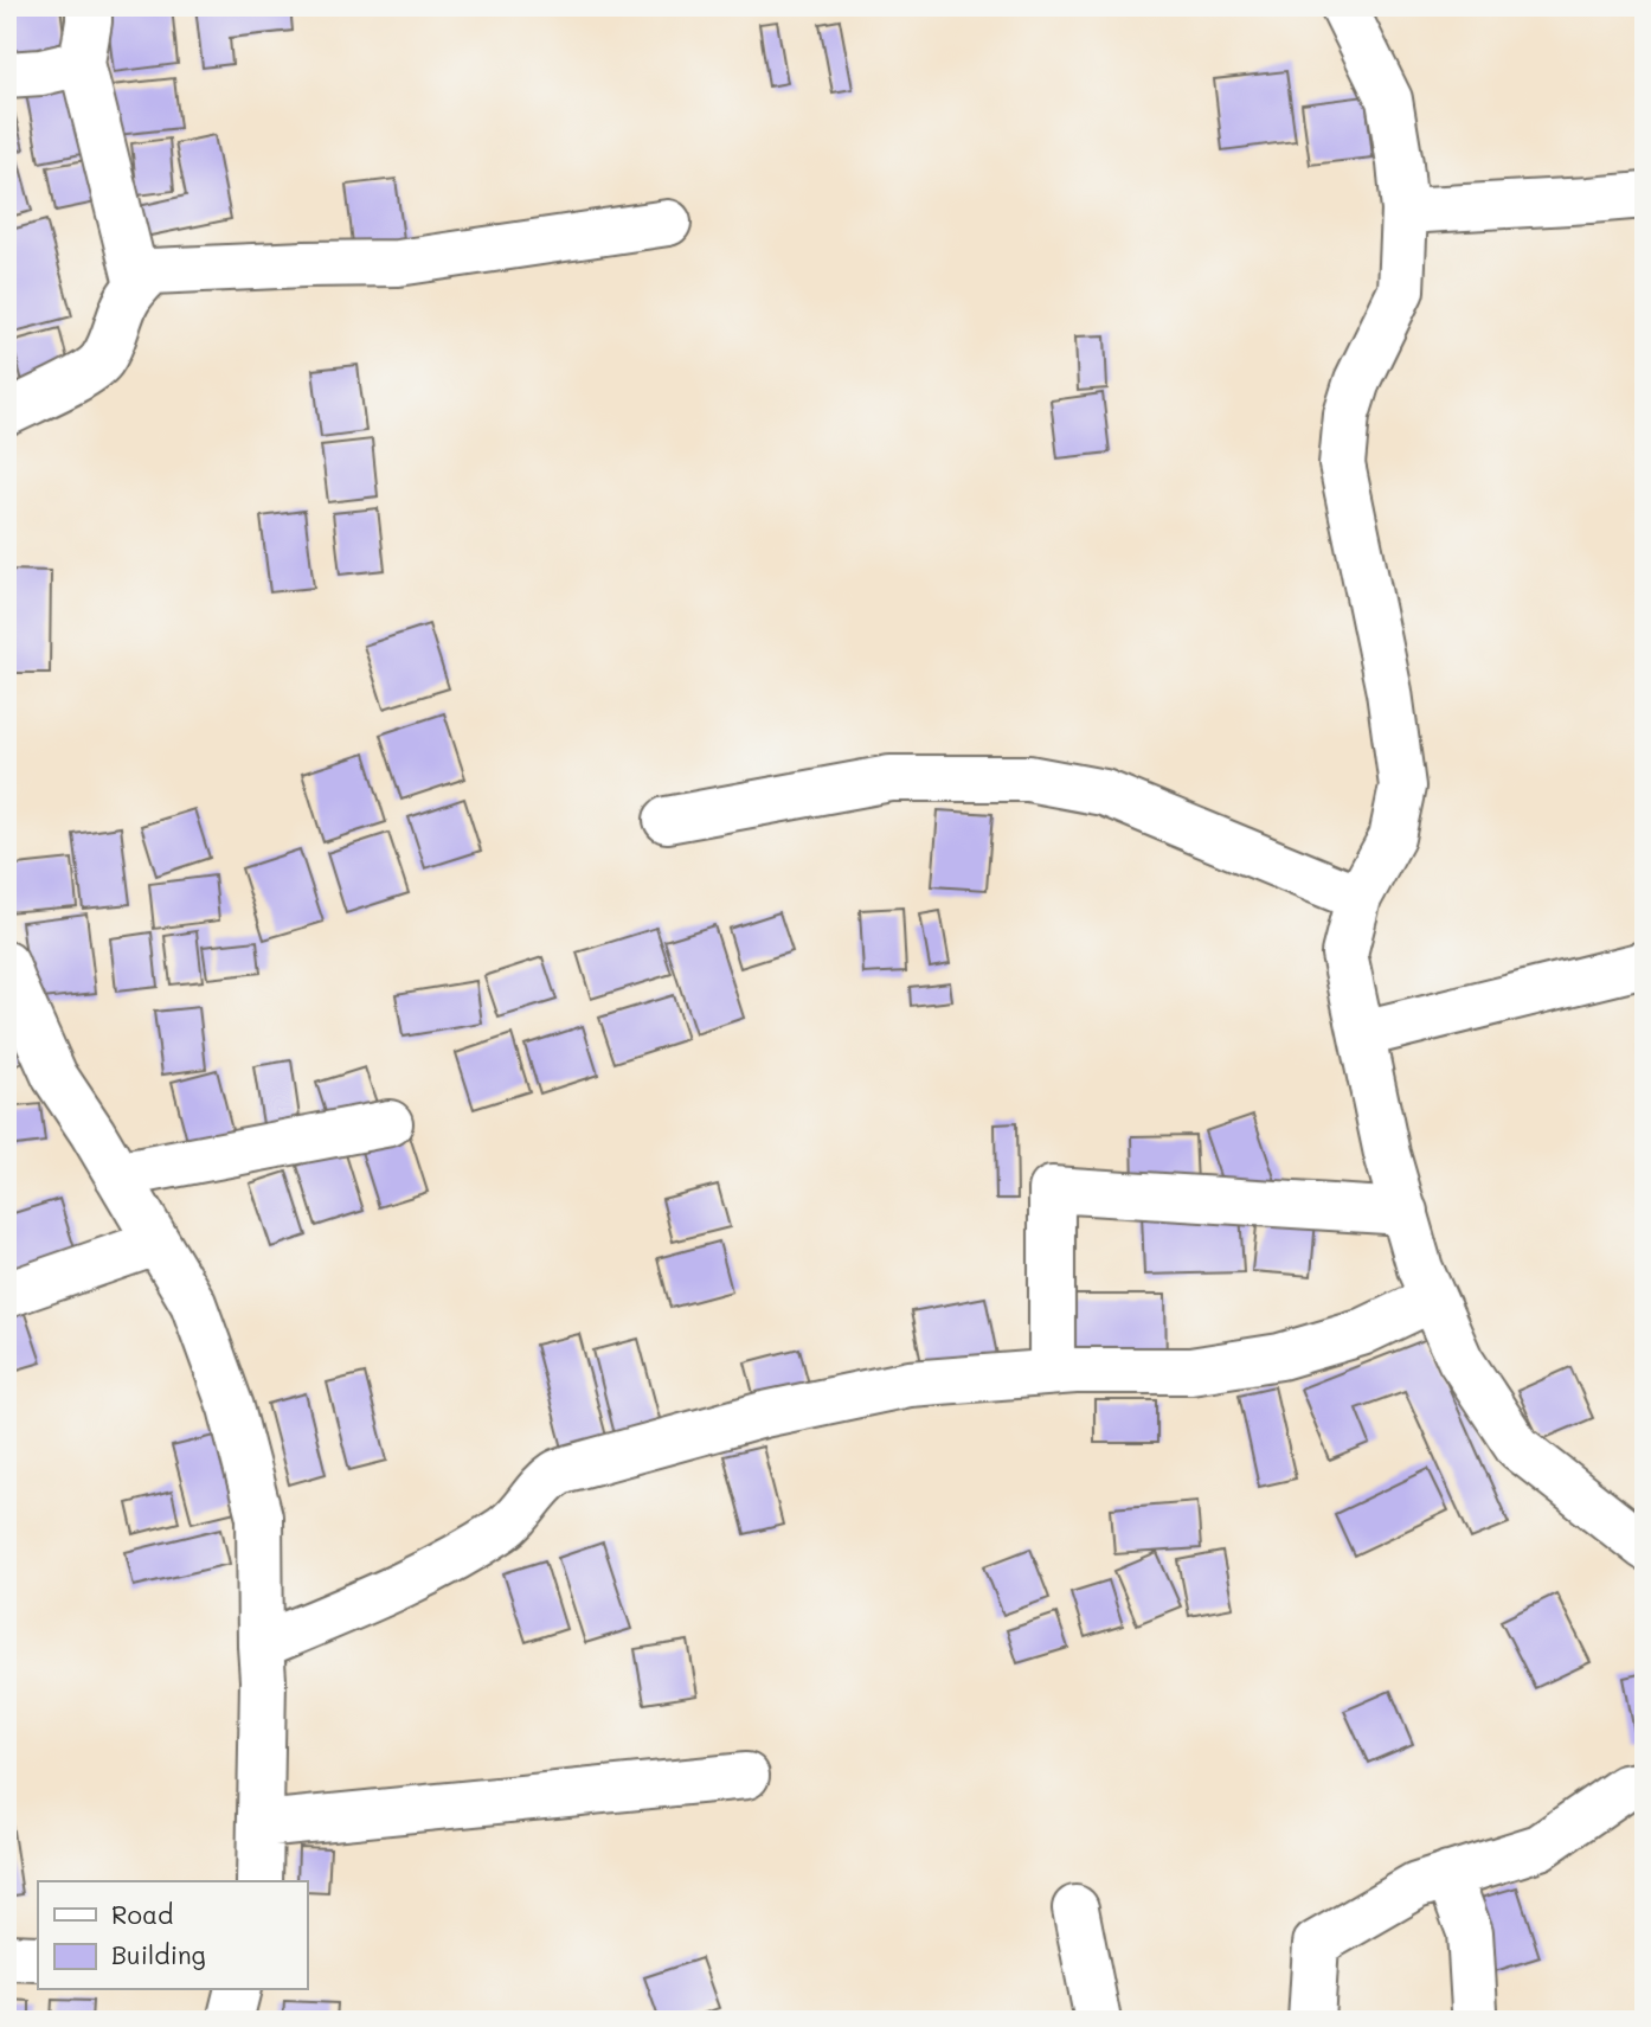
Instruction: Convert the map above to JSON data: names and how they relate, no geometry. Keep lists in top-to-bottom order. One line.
{"legend":["Road","Building"]}
